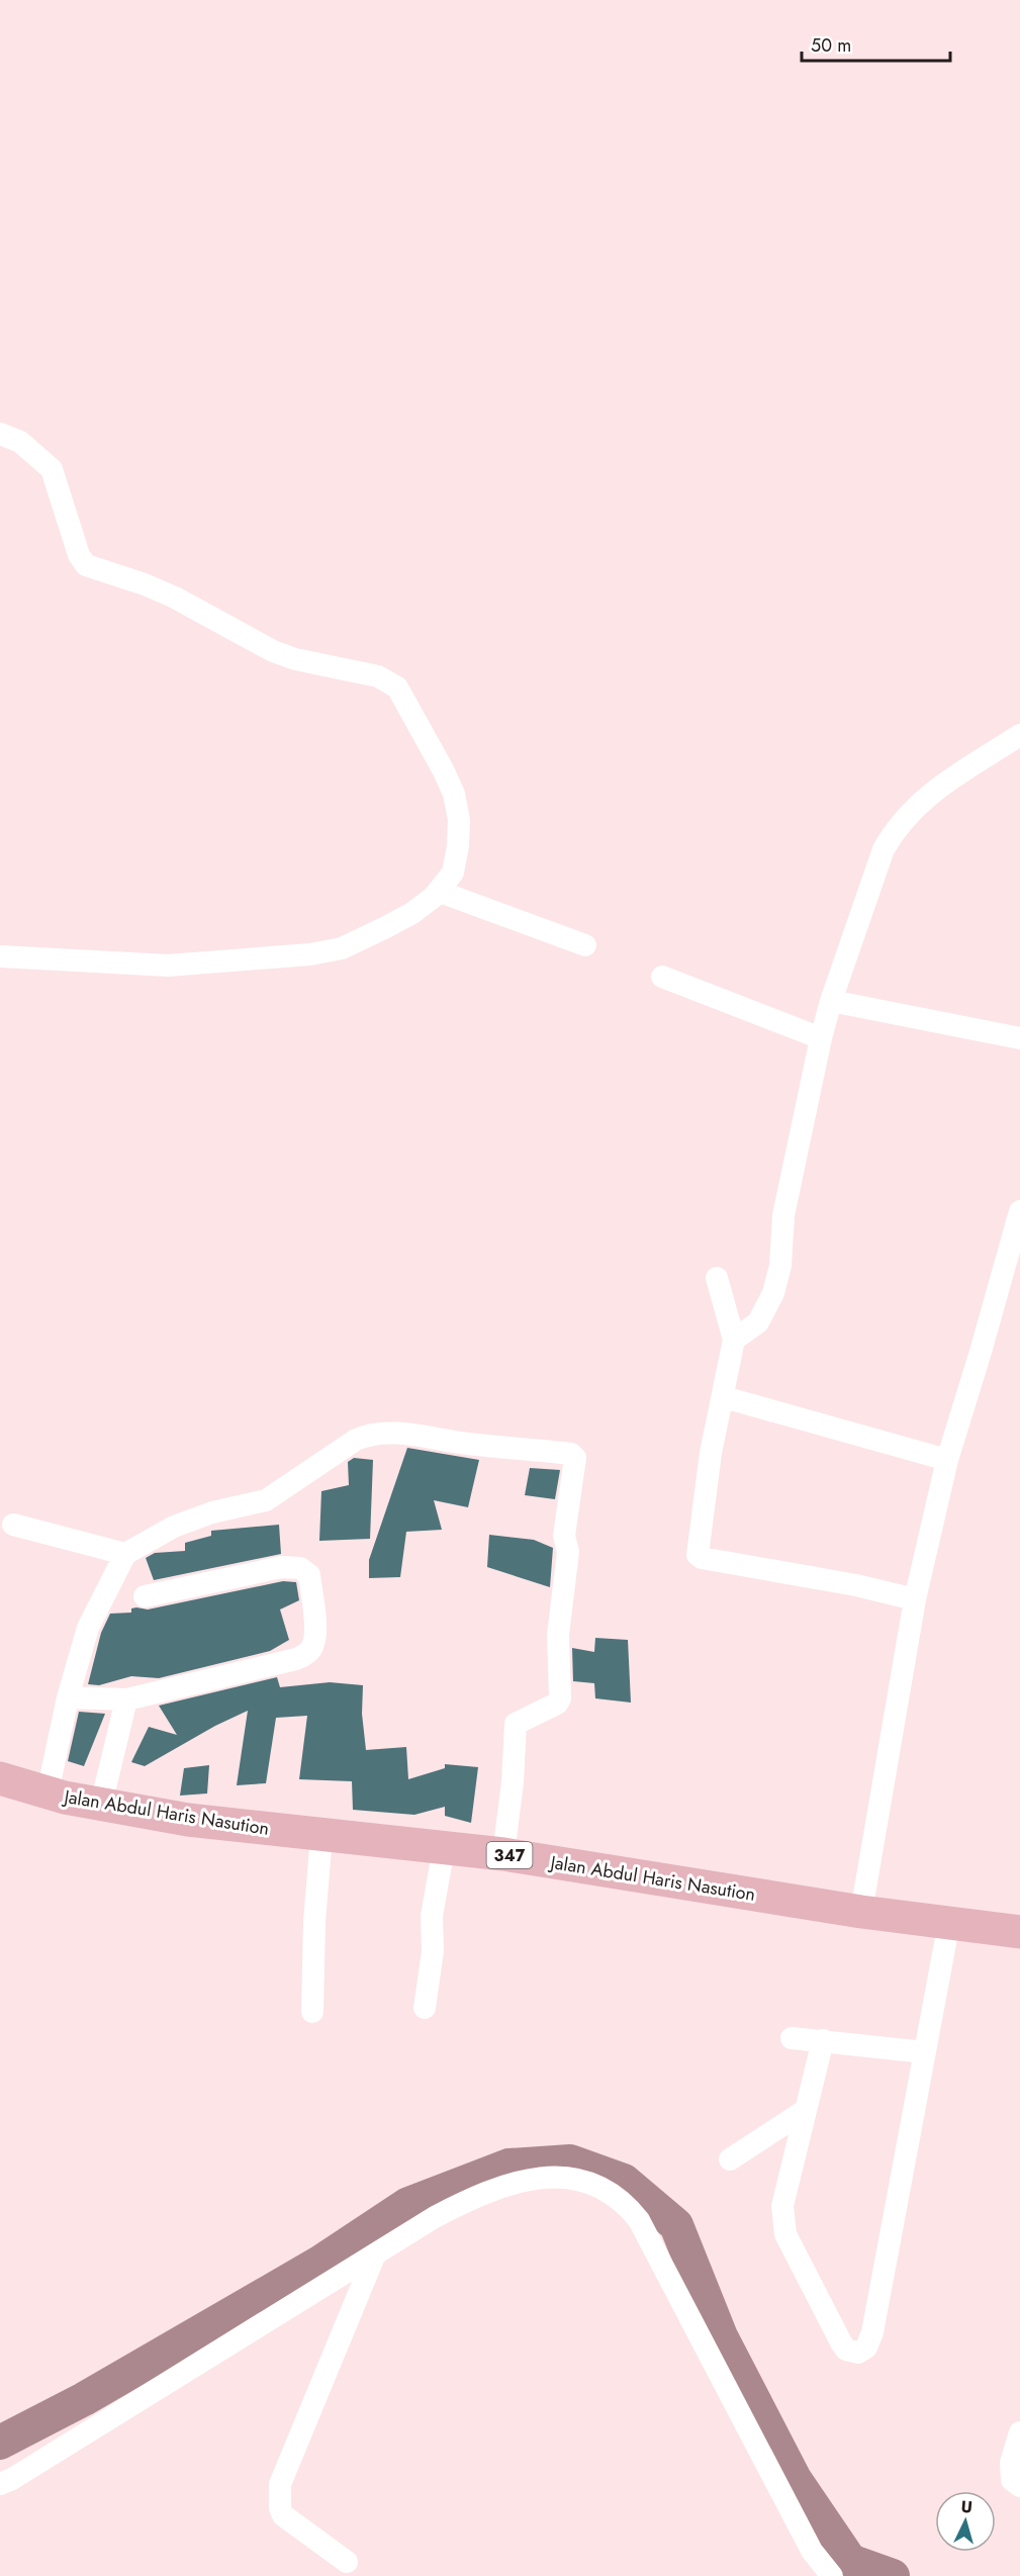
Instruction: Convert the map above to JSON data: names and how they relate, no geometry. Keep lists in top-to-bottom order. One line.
{"streets":{"main road":["Jalan Abdul Haris Nasution","347"]},"scale_bar":"50 m","north":"top"}
